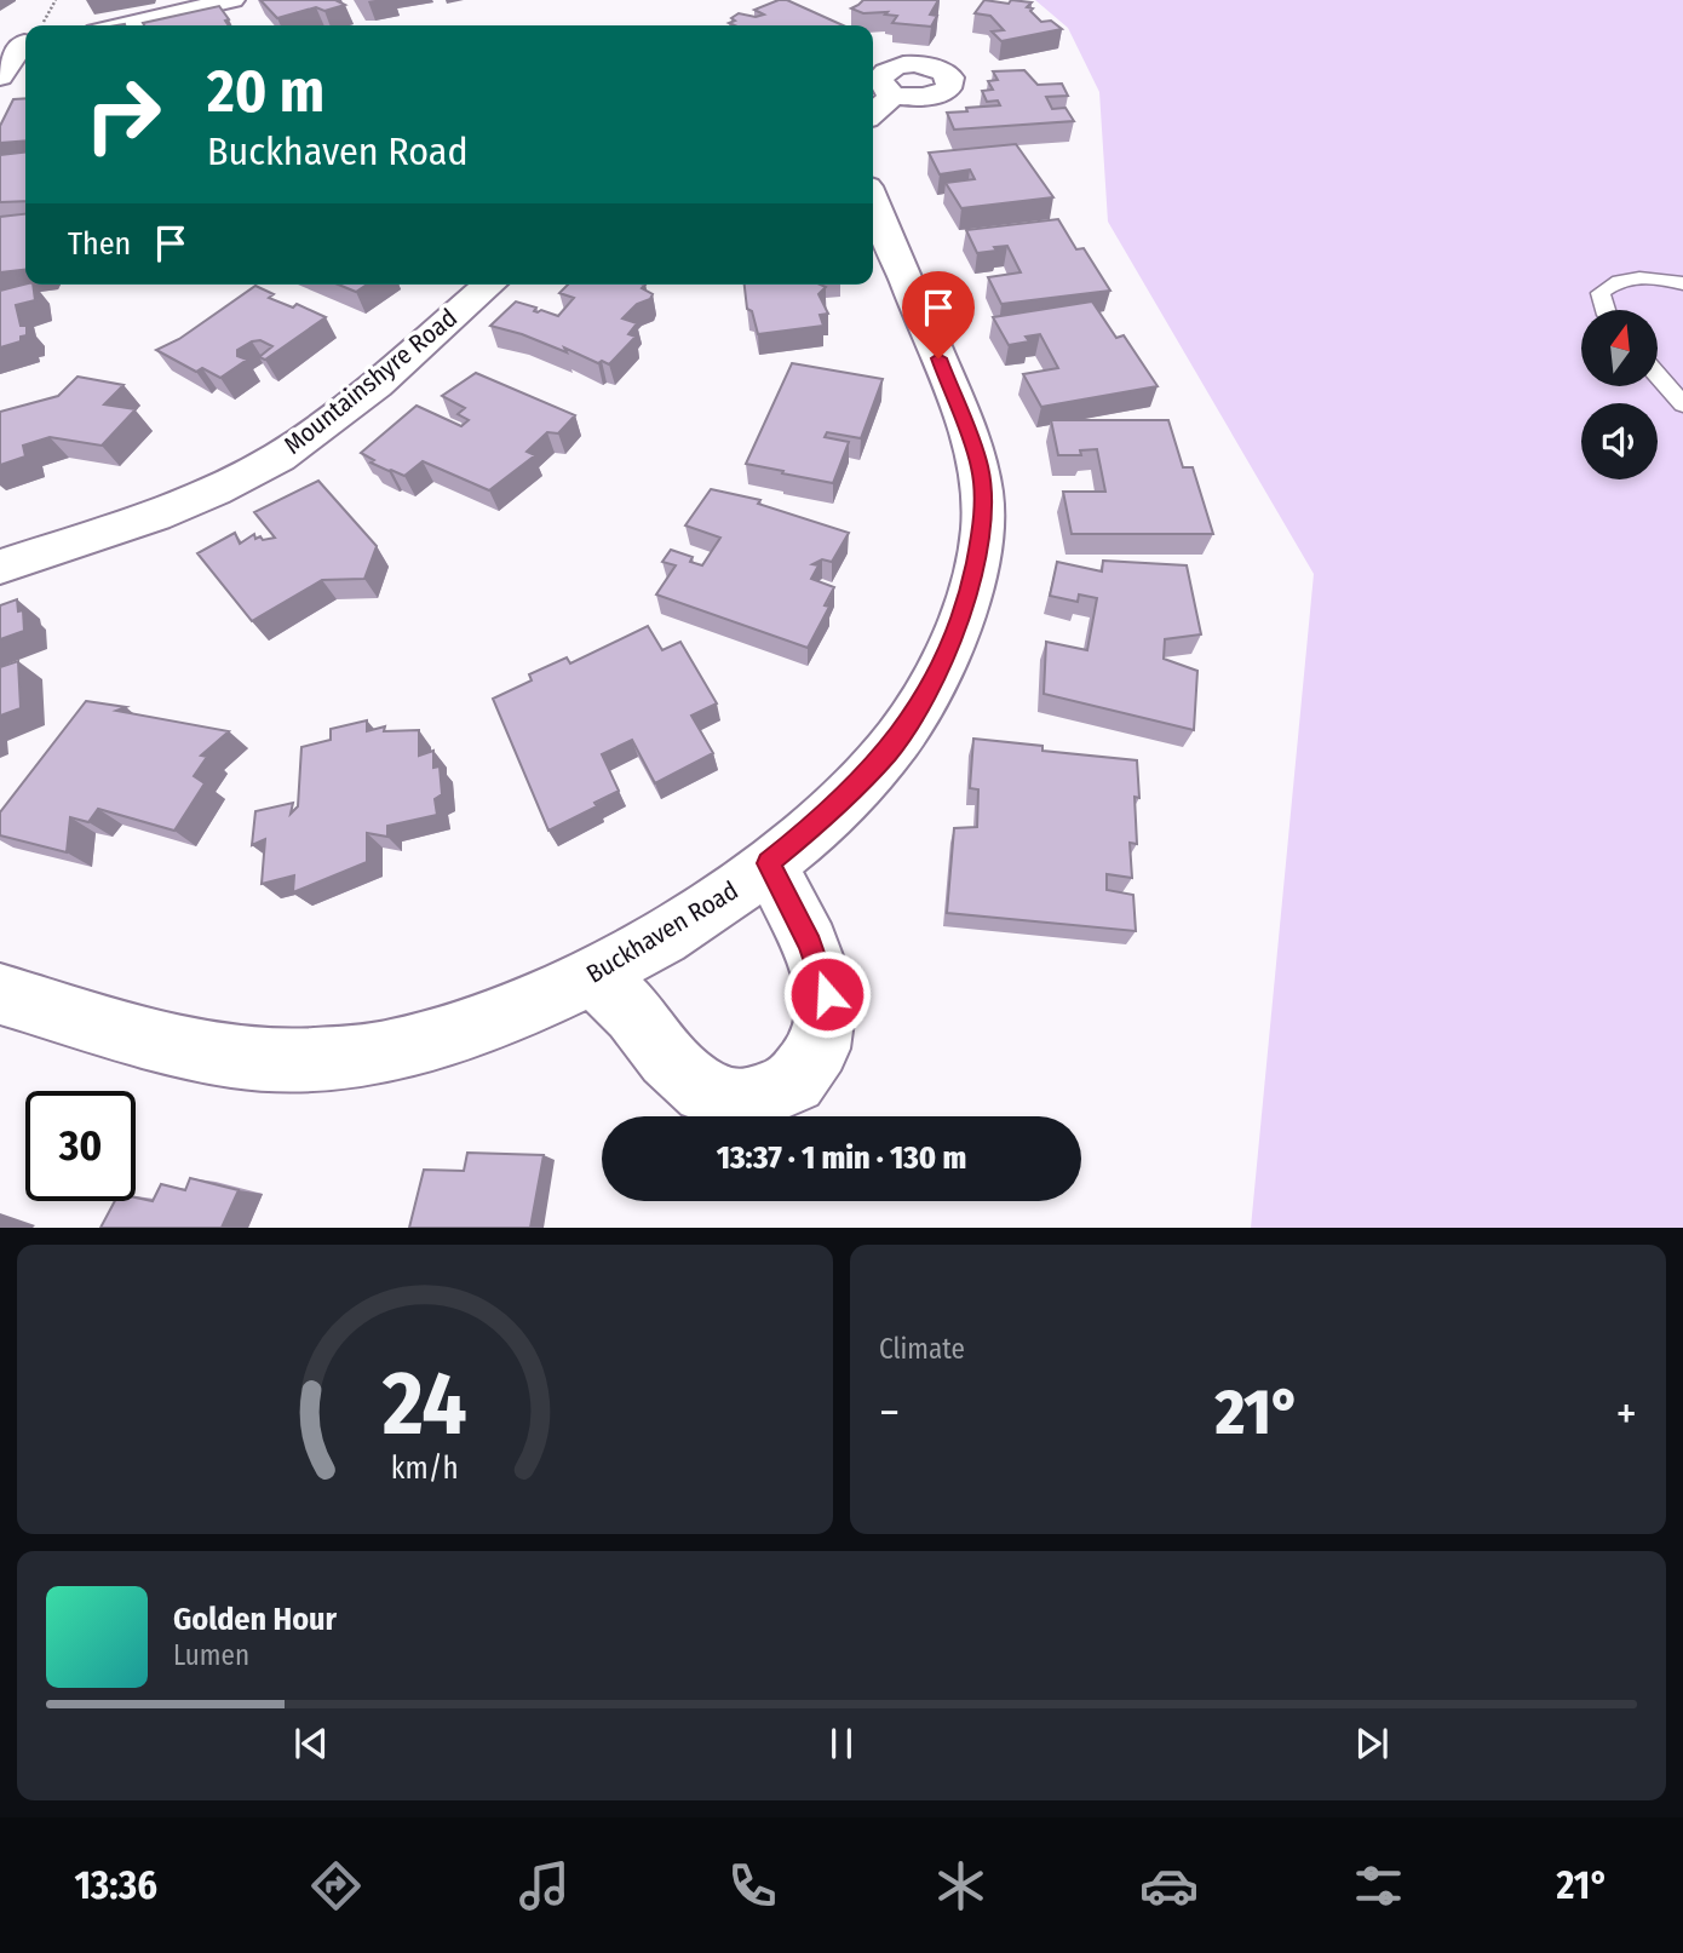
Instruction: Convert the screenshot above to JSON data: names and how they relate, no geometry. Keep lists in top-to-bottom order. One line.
{"streets":{"street":["Mountainshyre Road","Buckhaven Road"]},"north":"top","page":{"turn":["20 m","Buckhaven Road"],"then":"Then","limit":"30","trip":"13:37 · 1 min · 130 m","tile":"Climate","heat":["−","21°","+"],"song":["Golden Hour","Lumen"],"tabs":["13:36","21°"],"gauge":["24","km/h"]}}
